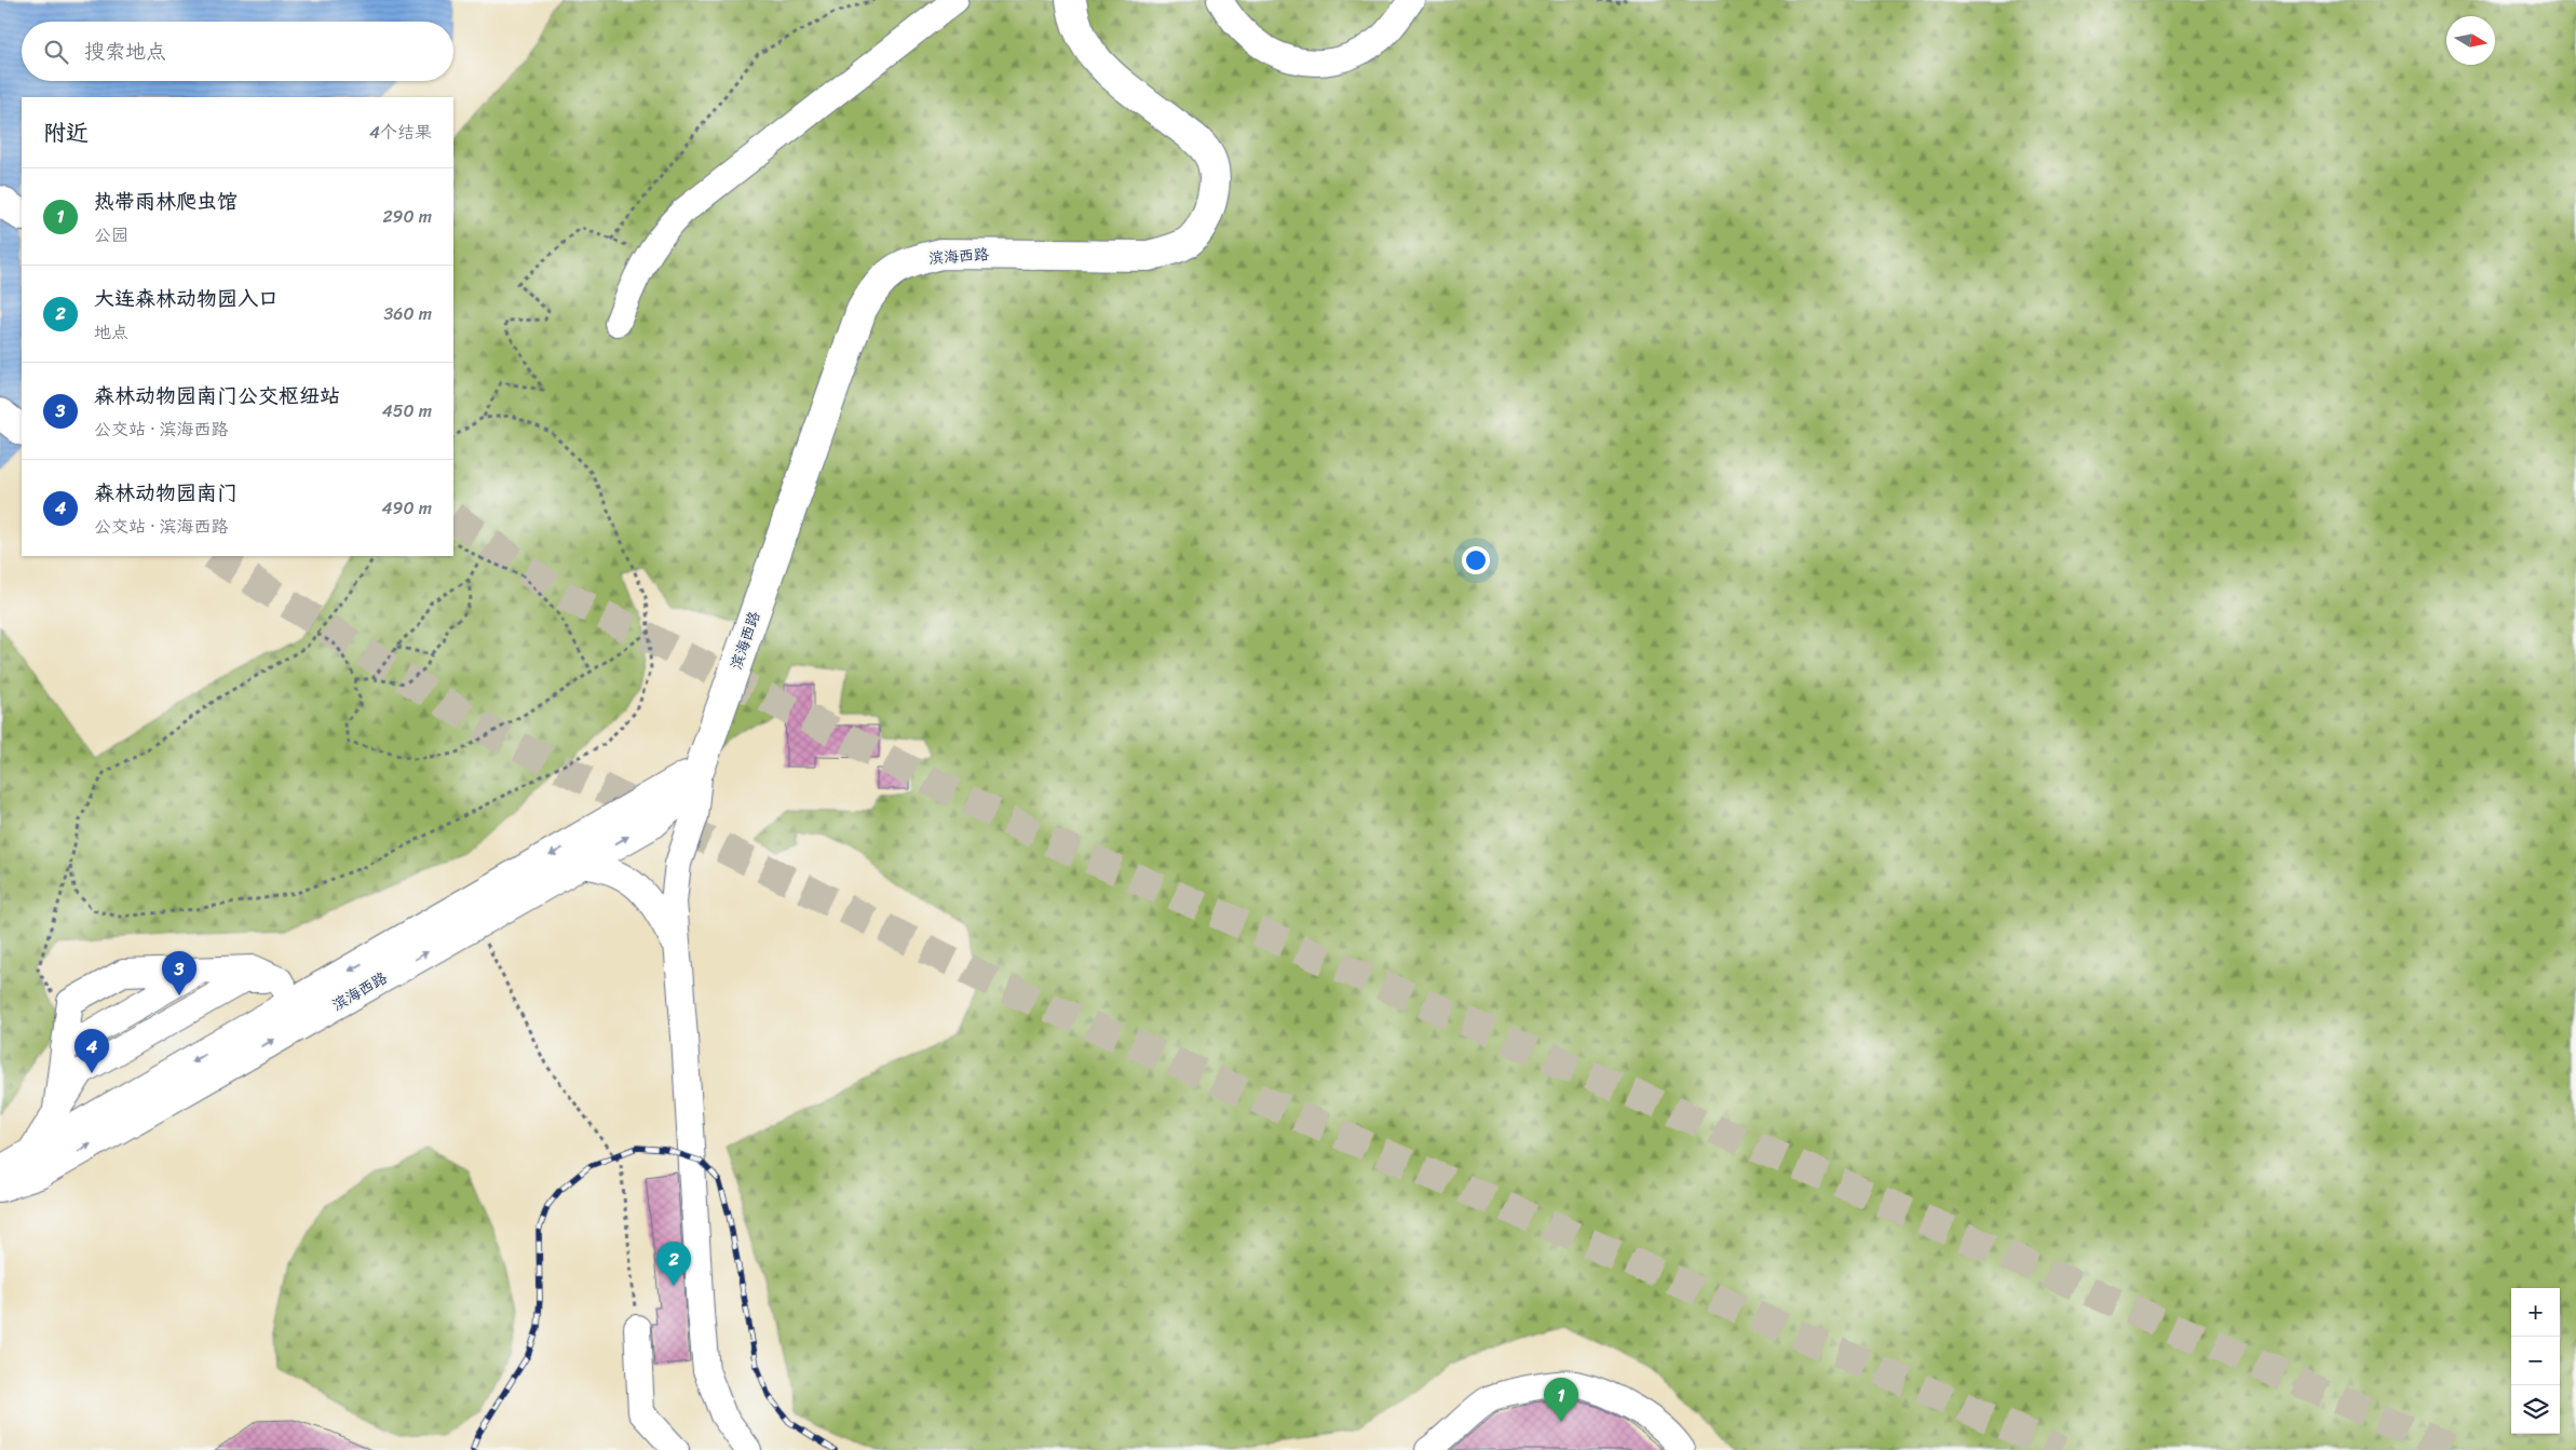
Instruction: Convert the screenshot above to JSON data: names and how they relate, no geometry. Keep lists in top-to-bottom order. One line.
{"streets":{"highway":["滨海西路"]},"north":"right","page":{"search":"搜索地点","heading":["附近","4个结果"],"list":[{"mark":"1","name":"热带雨林爬虫馆","note":"公园","value":"290 m"},{"mark":"2","name":"大连森林动物园入口","note":"地点","value":"360 m"},{"mark":"3","name":"森林动物园南门公交枢纽站","note":"公交站 · 滨海西路","value":"450 m"},{"mark":"4","name":"森林动物园南门","note":"公交站 · 滨海西路","value":"490 m"}],"pins":["3","4","2","1"],"map_buttons":["+","−"]}}
